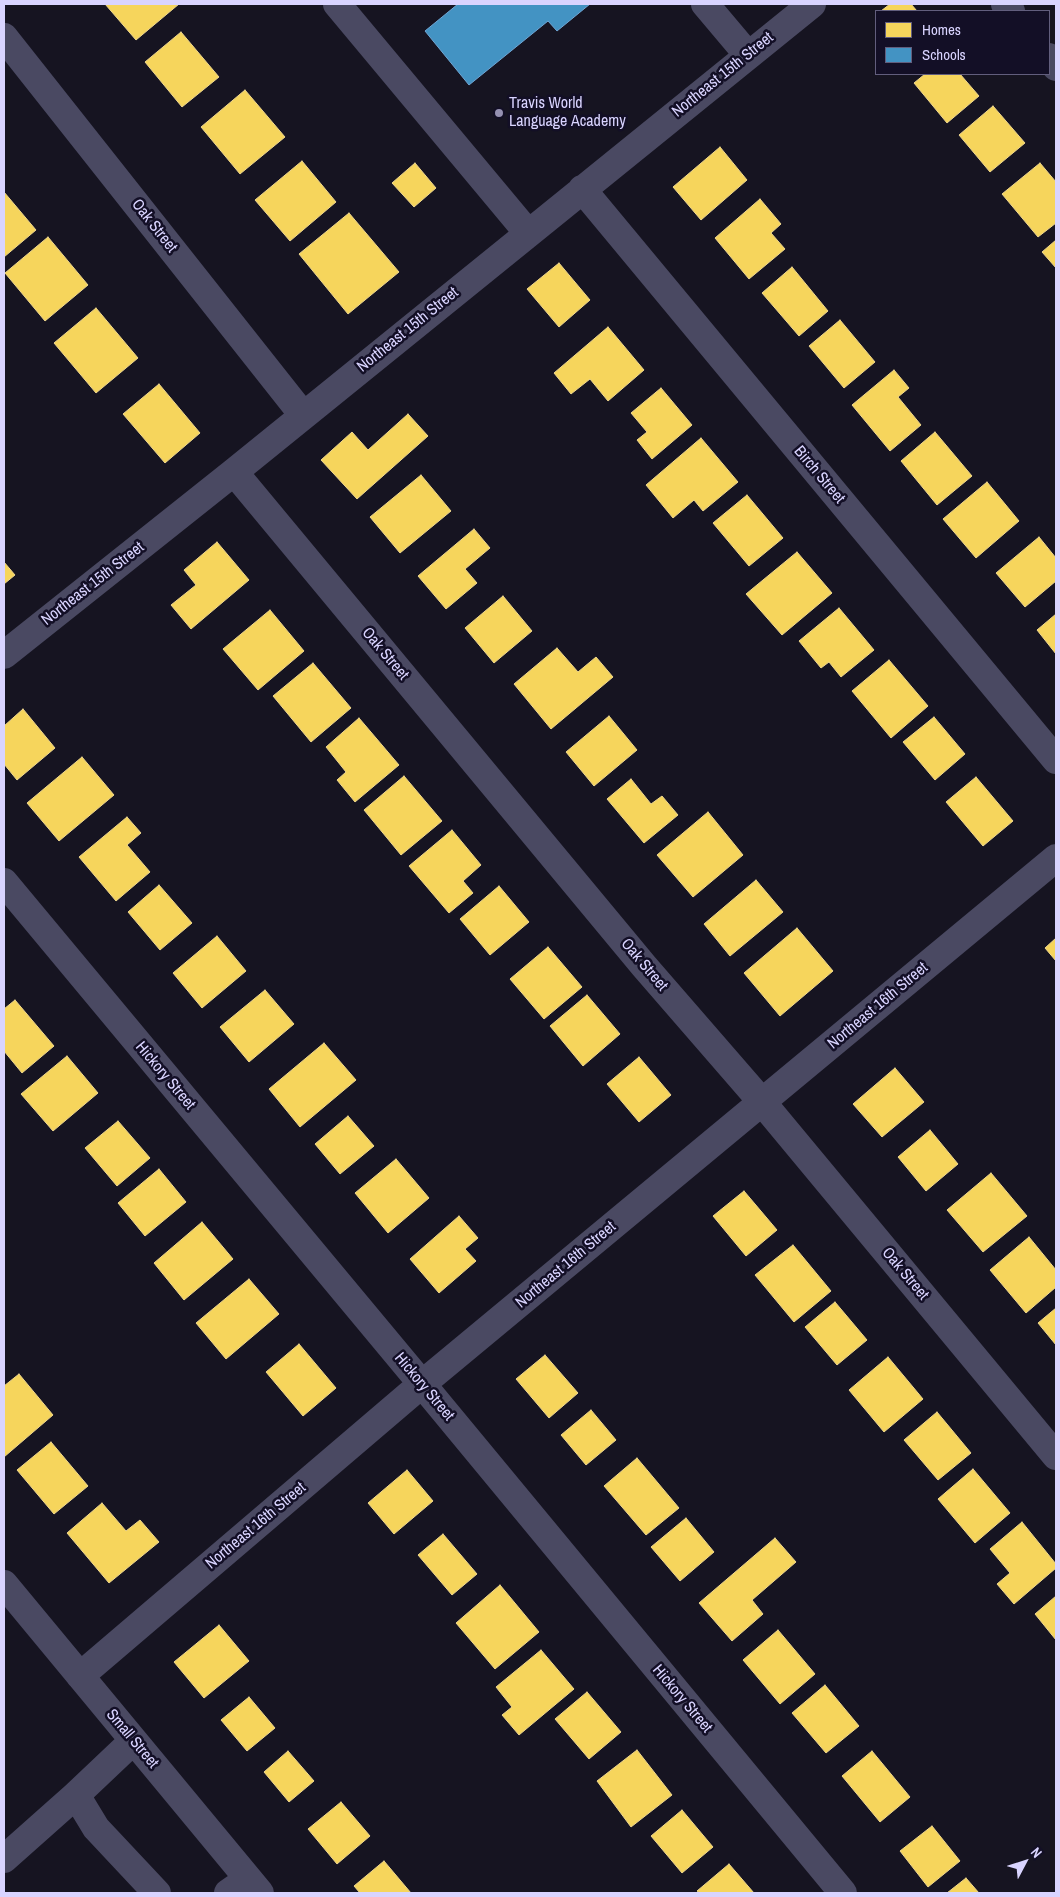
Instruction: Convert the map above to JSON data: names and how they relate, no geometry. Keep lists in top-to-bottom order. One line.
{"streets":{"street":["Northeast 15th Street","Oak Street","Birch Street","Northeast 16th Street","Hickory Street","Small Street"]},"crossings":[["Northeast 15th Street","Oak Street"],["Northeast 15th Street","Birch Street"],["Oak Street","Northeast 16th Street"],["Northeast 16th Street","Hickory Street"],["Northeast 16th Street","Small Street"]],"places":["Travis World Language Academy"],"legend":["Homes","Schools"],"north":"top right"}
